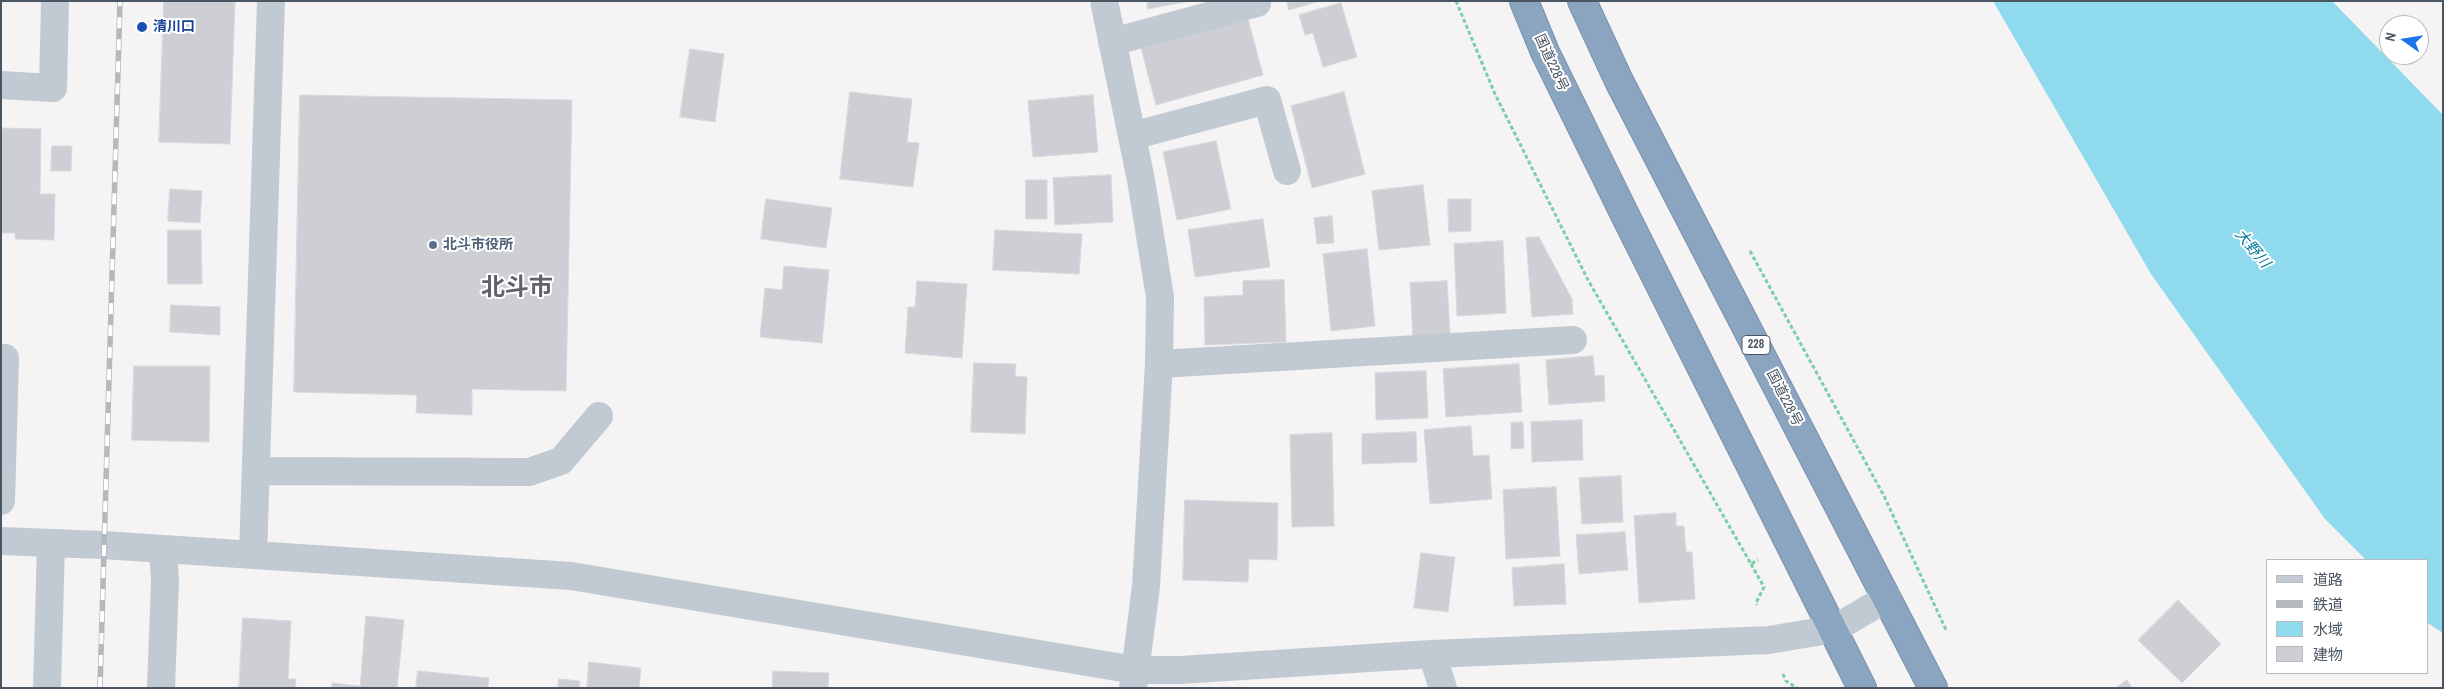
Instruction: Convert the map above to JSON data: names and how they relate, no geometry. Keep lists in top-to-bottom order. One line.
{"streets":{"highway":["国道228号","228"]},"districts":["北斗市"],"water":["大野川"],"places":["清川口","北斗市役所"],"legend":["道路","鉄道","水域","建物"],"north":"left"}
